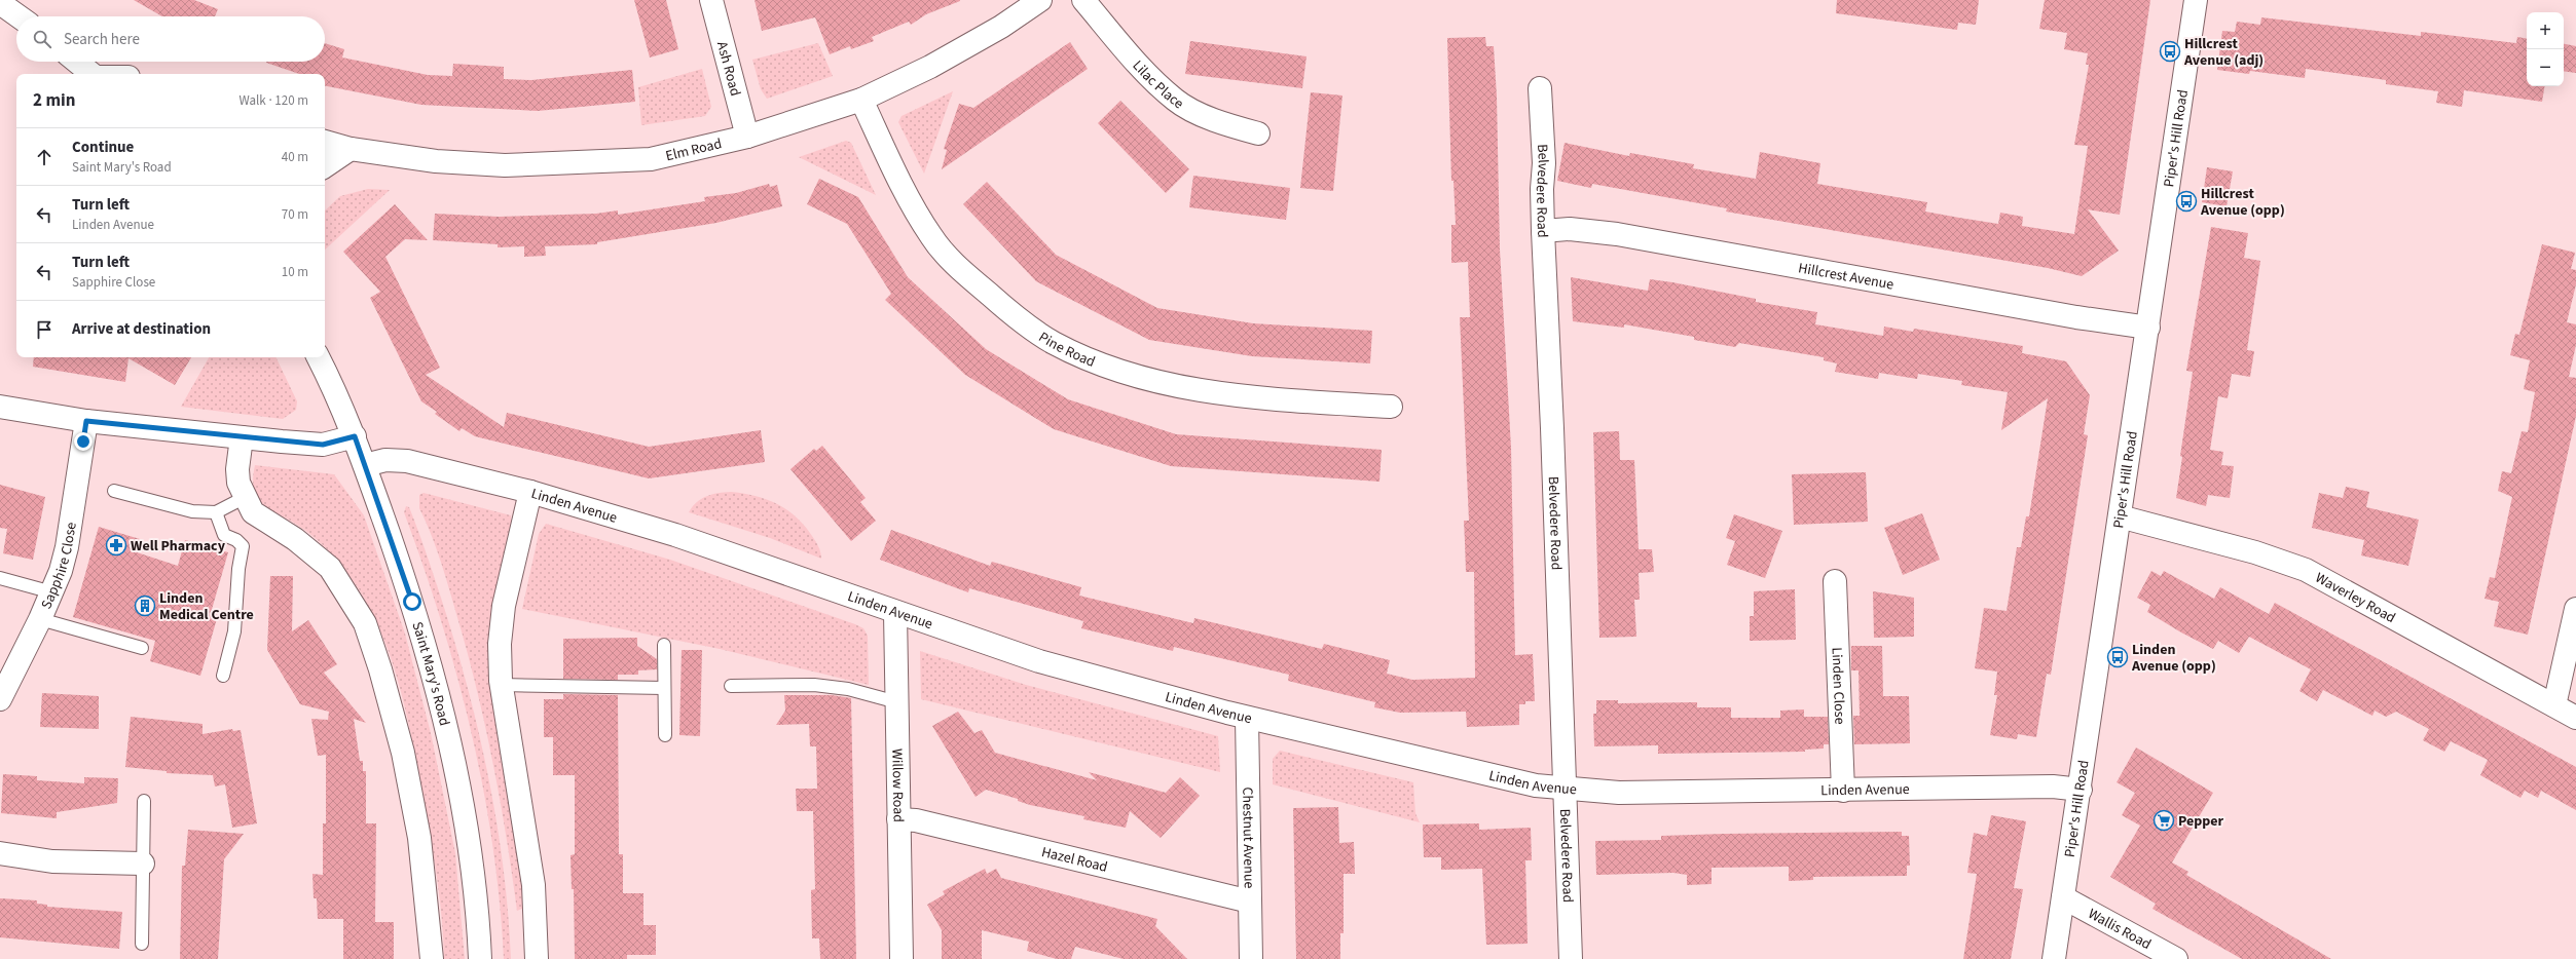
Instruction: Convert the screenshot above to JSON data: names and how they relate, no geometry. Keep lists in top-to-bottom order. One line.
{"streets":{"street":["Ash Road","Lilac Place","Piper's Hill Road","Elm Road","Belvedere Road","Hillcrest Avenue","Pine Road","Linden Avenue","Sapphire Close","Waverley Road","Saint Mary's Road","Linden Close","Willow Road","Chestnut Avenue","Hazel Road","Wallis Road"]},"crossings":[["Ash Road","Elm Road"],["Piper's Hill Road","Hillcrest Avenue"],["Piper's Hill Road","Linden Avenue"],["Piper's Hill Road","Waverley Road"],["Piper's Hill Road","Wallis Road"],["Elm Road","Pine Road"],["Belvedere Road","Hillcrest Avenue"],["Belvedere Road","Linden Avenue"],["Linden Avenue","Saint Mary's Road"],["Linden Avenue","Linden Close"],["Linden Avenue","Willow Road"],["Linden Avenue","Chestnut Avenue"],["Willow Road","Hazel Road"],["Chestnut Avenue","Hazel Road"]],"places":{"bus stop":["Hillcrest Avenue (adj)","Hillcrest Avenue (opp)","Linden Avenue (opp)"],"pharmacy":["Well Pharmacy"],"building":["Linden Medical Centre"],"supermarket":["Pepper"]},"page":{"map_buttons":["+","−"],"search":"Search here","heading":["2 min","Walk · 120 m"],"list":[["Continue","Saint Mary's Road","40 m"],["Turn left","Linden Avenue","70 m"],["Turn left","Sapphire Close","10 m"],"Arrive at destination"]}}
